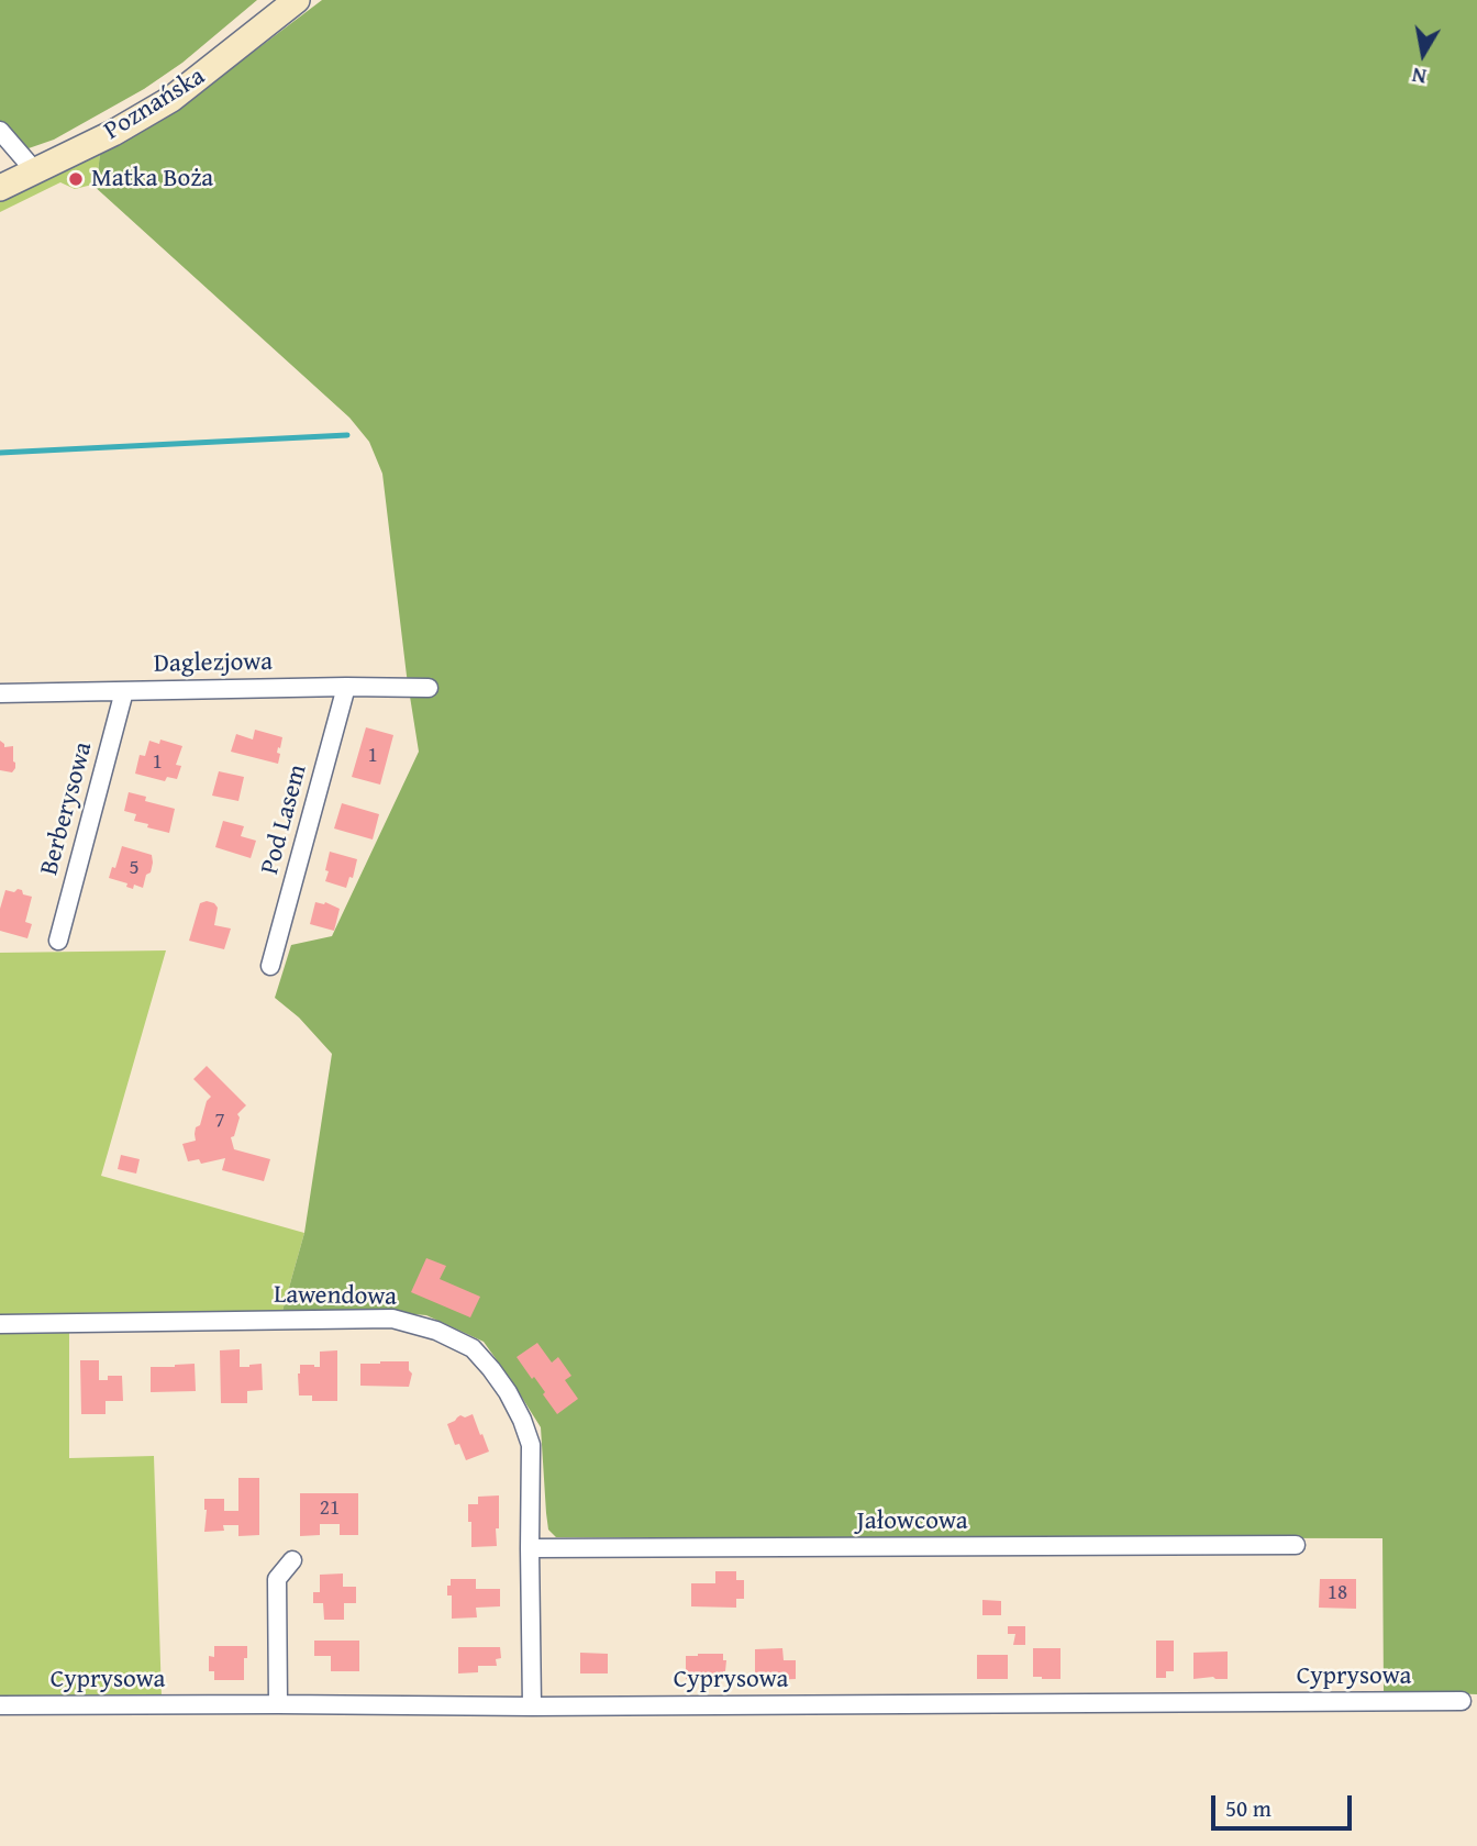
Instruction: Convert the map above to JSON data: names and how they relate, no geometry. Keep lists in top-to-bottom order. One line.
{"streets":{"street":["Poznańska","Daglezjowa","Berberysowa","Pod Lasem","Lawendowa","Jałowcowa","Cyprysowa"]},"crossings":[["Daglezjowa","Berberysowa"],["Daglezjowa","Pod Lasem"],["Lawendowa","Jałowcowa"],["Lawendowa","Cyprysowa"]],"places":["Matka Boża"],"house_numbers":["1","1","5","7","21","18"],"scale_bar":"50 m","north":"bottom"}
